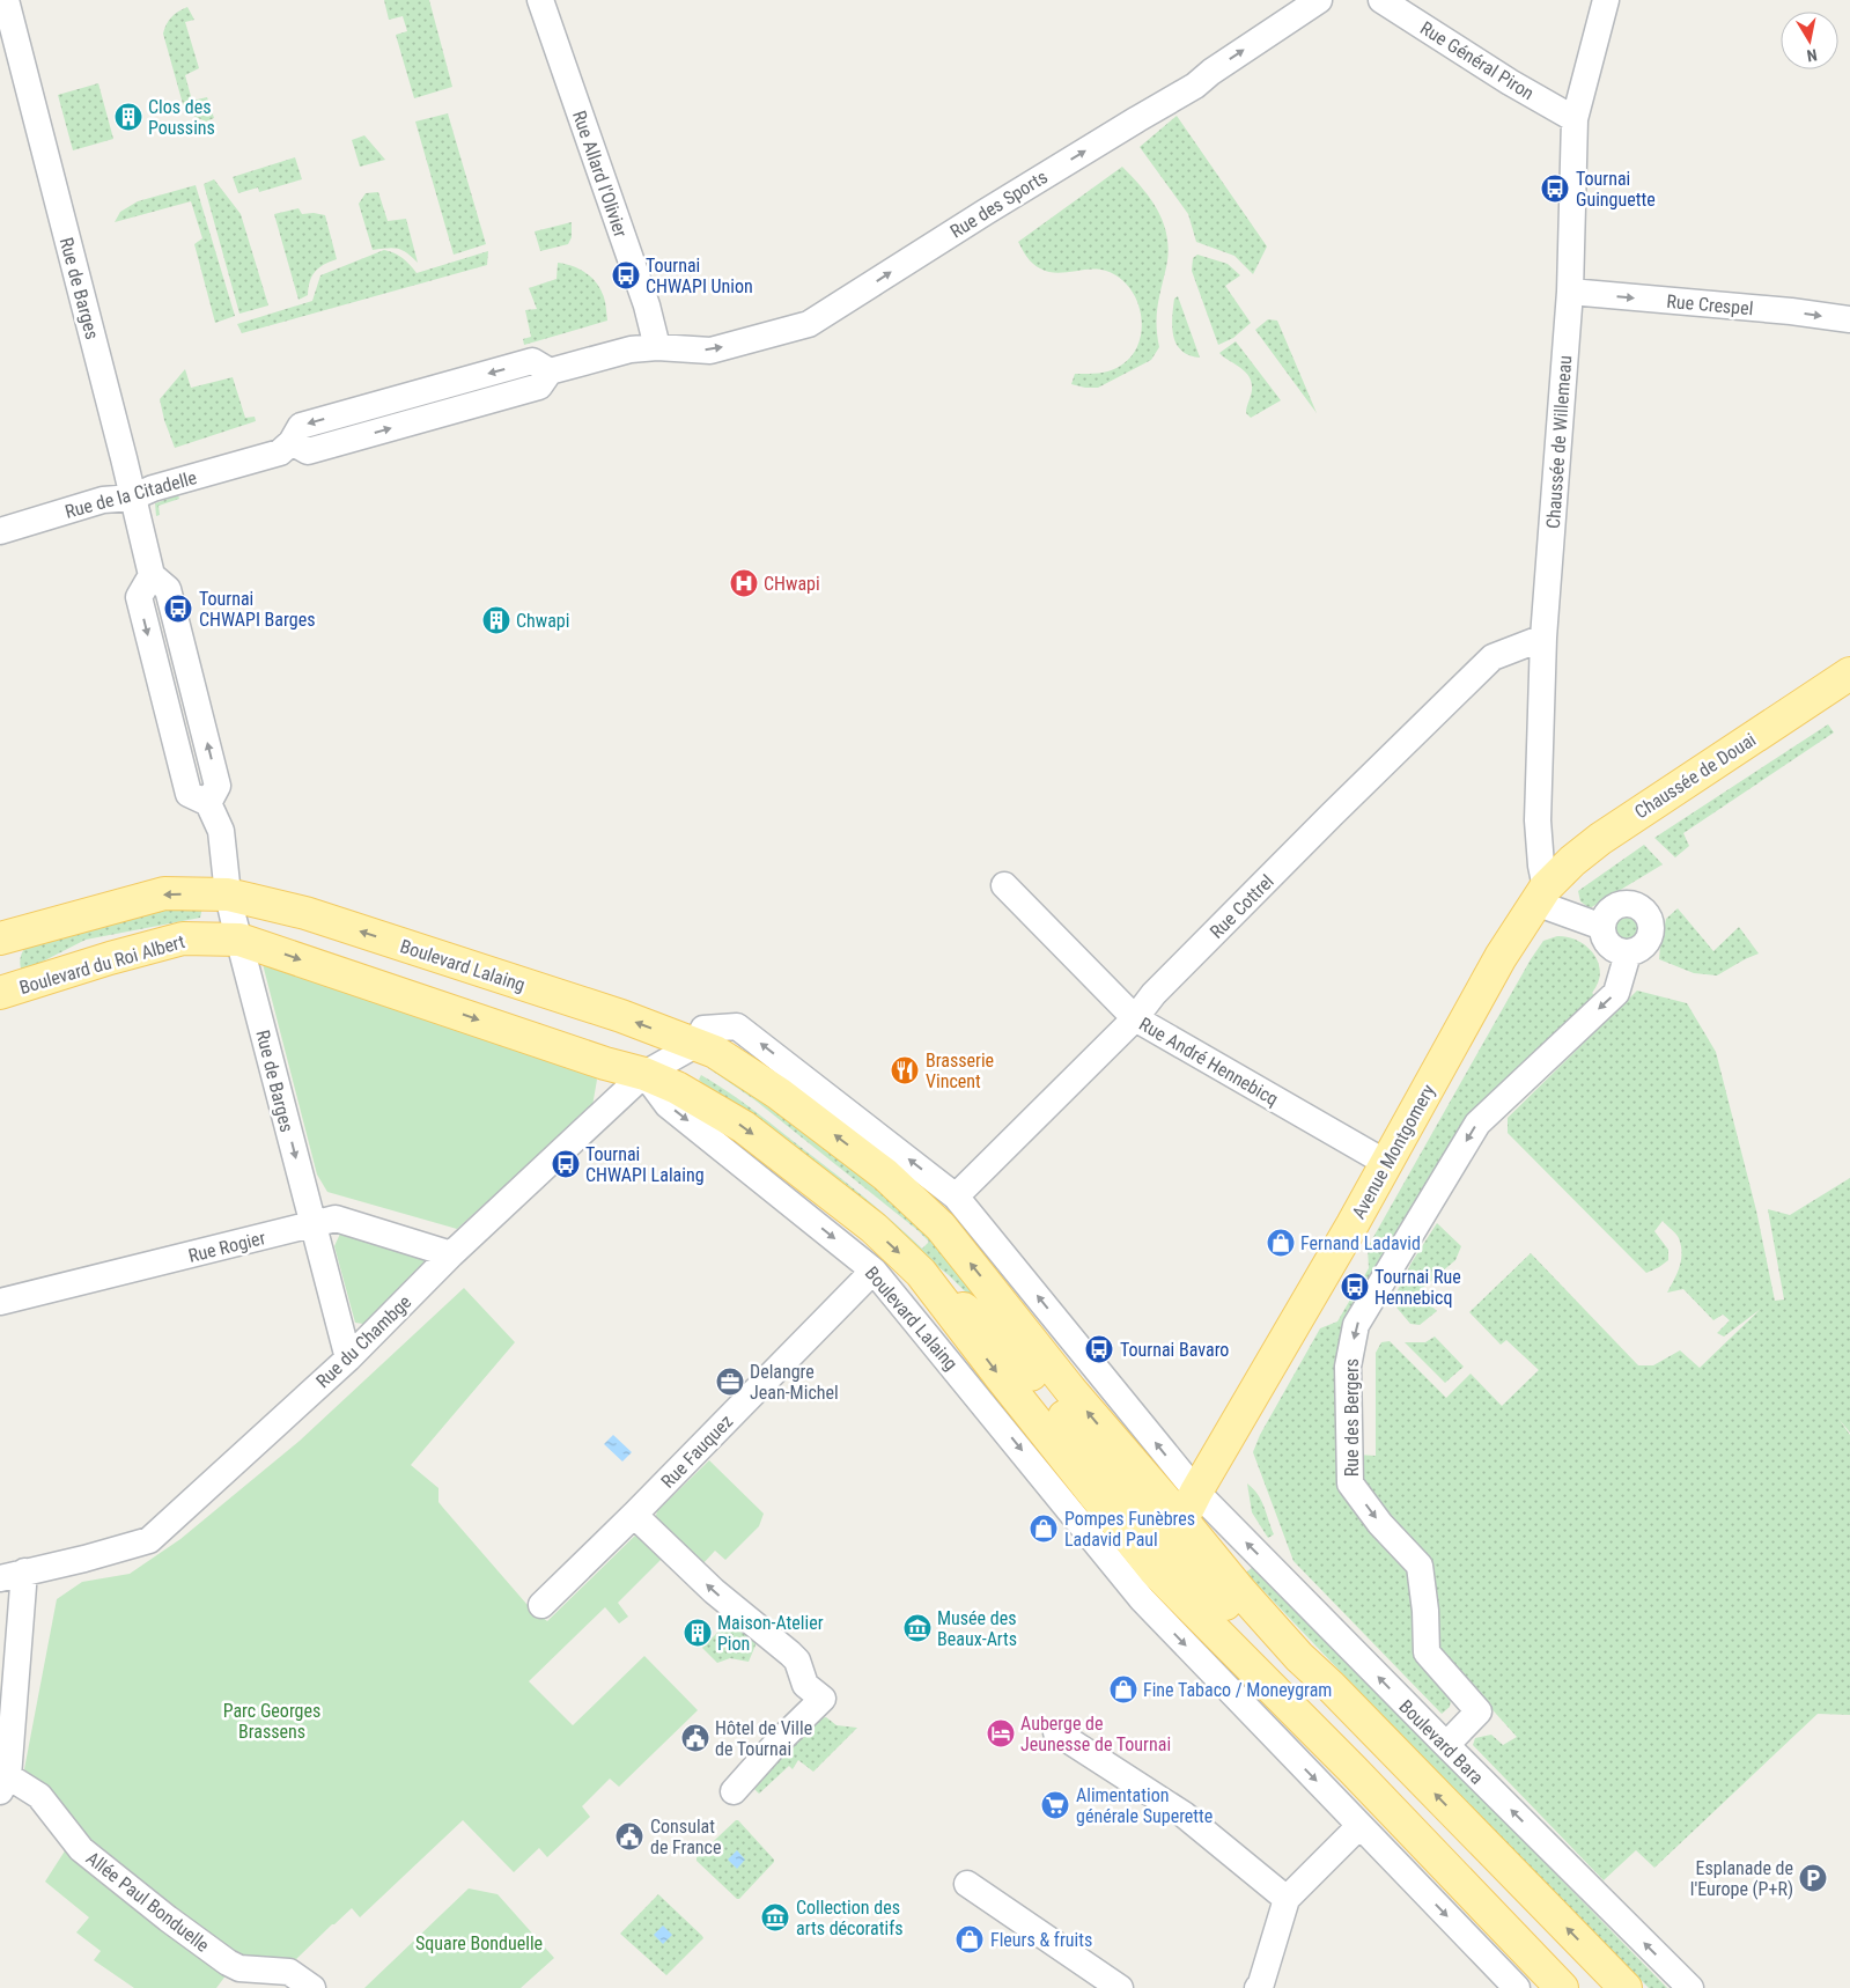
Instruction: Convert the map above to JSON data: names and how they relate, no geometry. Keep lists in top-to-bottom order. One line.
{"streets":{"main road":["Chaussée de Douai","Boulevard du Roi Albert","Boulevard Lalaing","Avenue Montgomery"],"street":["Rue Général Piron","Rue Allard l'Olivier","Rue des Sports","Rue de Barges","Rue Crespel","Chaussée de Willemeau","Rue de la Citadelle","Rue Cottrel","Rue André Hennebicq","Rue Rogier","Rue du Chambge","Rue des Bergers","Rue Fauquez","Boulevard Bara","Allée Paul Bonduelle"]},"crossings":[["Rue Général Piron","Chaussée de Willemeau"],["Rue Allard l'Olivier","Rue des Sports"],["Rue Allard l'Olivier","Rue de la Citadelle"],["Rue des Sports","Rue de la Citadelle"],["Rue de Barges","Rue de la Citadelle"],["Rue de Barges","Boulevard du Roi Albert"],["Rue de Barges","Boulevard Lalaing"],["Rue de Barges","Rue Rogier"],["Rue de Barges","Rue du Chambge"],["Rue Crespel","Chaussée de Willemeau"],["Chaussée de Willemeau","Chaussée de Douai"],["Chaussée de Willemeau","Rue Cottrel"],["Chaussée de Willemeau","Avenue Montgomery"],["Chaussée de Douai","Avenue Montgomery"],["Rue Cottrel","Rue André Hennebicq"],["Boulevard du Roi Albert","Boulevard Lalaing"],["Boulevard Lalaing","Avenue Montgomery"],["Boulevard Lalaing","Rue du Chambge"],["Boulevard Lalaing","Rue Fauquez"],["Rue André Hennebicq","Avenue Montgomery"],["Avenue Montgomery","Boulevard Bara"],["Rue Rogier","Rue du Chambge"],["Rue des Bergers","Boulevard Bara"]],"one_way":["Rue des Sports","Rue Crespel","Rue des Bergers"],"parks":["Parc Georges Brassens","Square Bonduelle"],"places":{"building":["Clos des Poussins","Chwapi","Maison-Atelier Pion"],"bus stop":["Tournai Guinguette","Tournai CHWAPI Union","Tournai CHWAPI Barges","Tournai CHWAPI Lalaing","Tournai Rue Hennebicq","Tournai Bavaro"],"hospital":["CHwapi"],"restaurant":["Brasserie Vincent"],"shop":["Fernand Ladavid","Pompes Funèbres Ladavid Paul","Fine Tabaco / Moneygram","Fleurs & fruits"],"office":["Delangre Jean-Michel"],"museum":["Musée des Beaux-Arts","Collection des arts décoratifs"],"hotel":["Auberge de Jeunesse de Tournai"],"public building":["Hôtel de Ville de Tournai","Consulat de France"],"supermarket":["Alimentation générale Superette"],"parking":["Esplanade de l'Europe (P+R)"]},"north":"bottom"}
